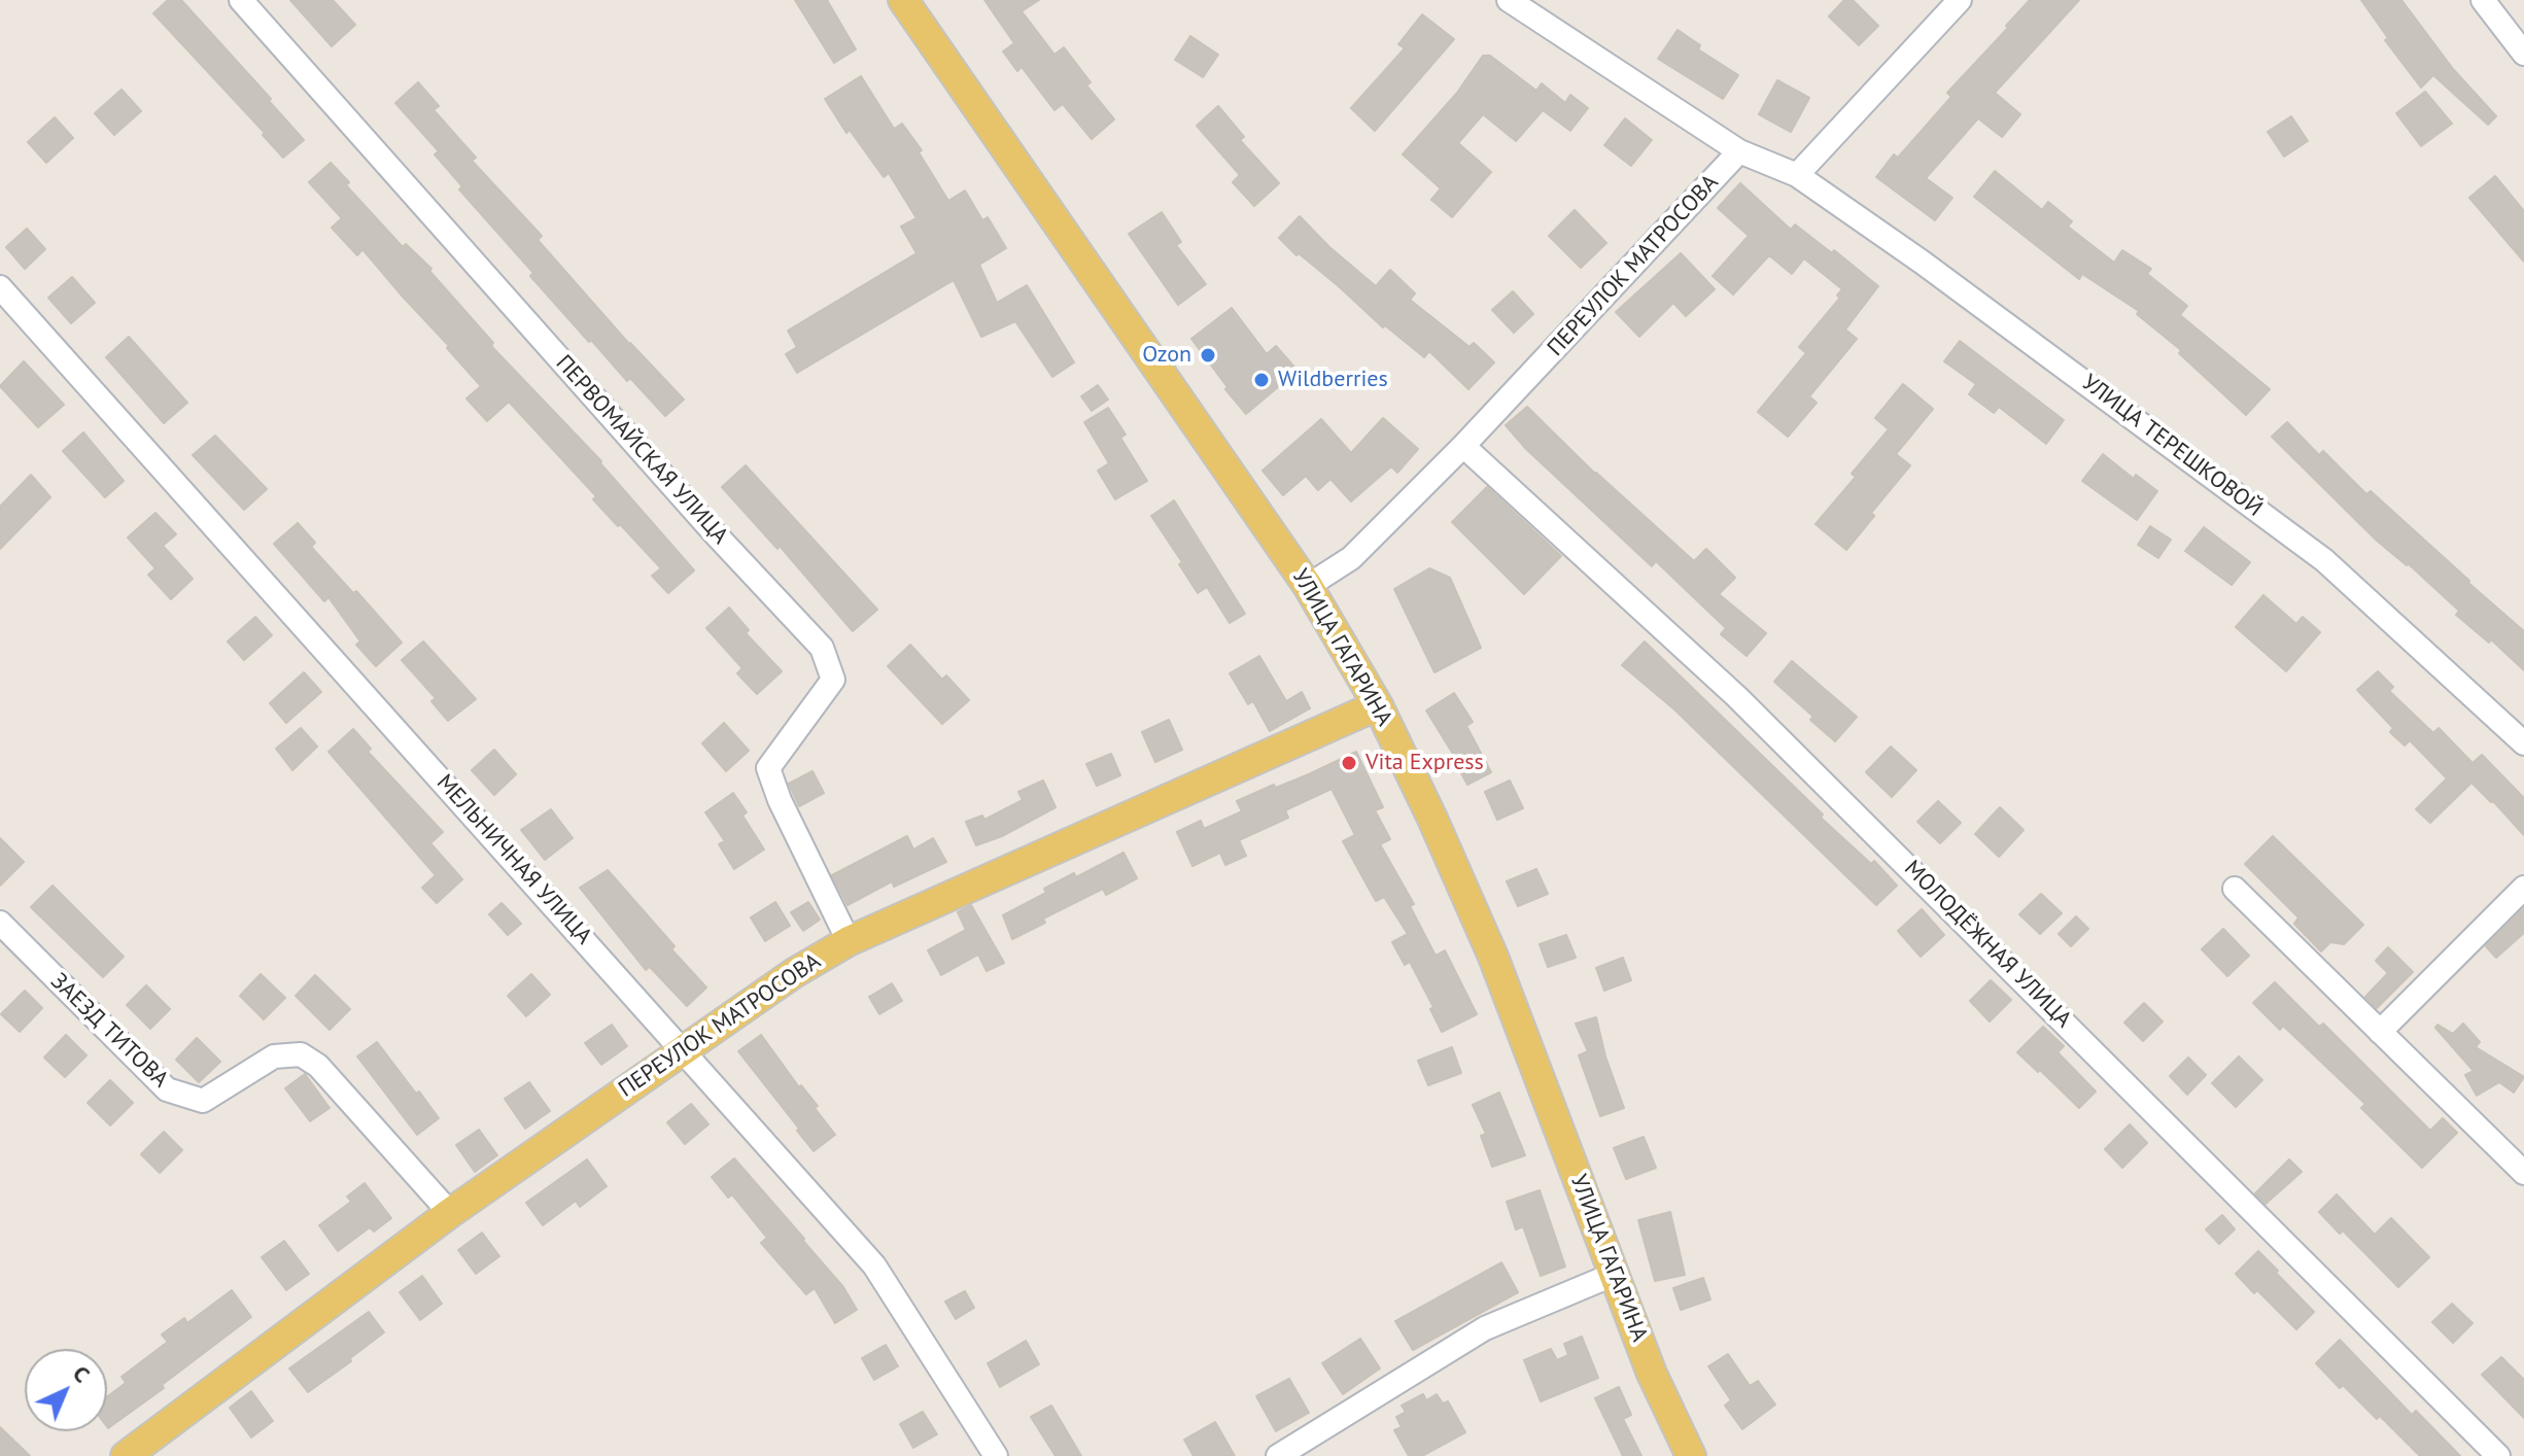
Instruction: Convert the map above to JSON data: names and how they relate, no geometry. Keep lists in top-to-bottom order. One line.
{"streets":{"main road":["ПЕРЕУЛОК МАТРОСОВА","УЛИЦА ГАГАРИНА"],"street":["УЛИЦА ТЕРЕШКОВОЙ","ПЕРВОМАЙСКАЯ УЛИЦА","МЕЛЬНИЧНАЯ УЛИЦА","МОЛОДЁЖНАЯ УЛИЦА","ЗАЕЗД ТИТОВА"]},"crossings":[["ПЕРЕУЛОК МАТРОСОВА","ПЕРВОМАЙСКАЯ УЛИЦА"],["ПЕРЕУЛОК МАТРОСОВА","УЛИЦА ГАГАРИНА"],["ПЕРЕУЛОК МАТРОСОВА","МЕЛЬНИЧНАЯ УЛИЦА"],["ПЕРЕУЛОК МАТРОСОВА","МОЛОДЁЖНАЯ УЛИЦА"],["ПЕРЕУЛОК МАТРОСОВА","ЗАЕЗД ТИТОВА"]],"places":["Ozon","Wildberries","Vita Express"],"north":"top right"}
